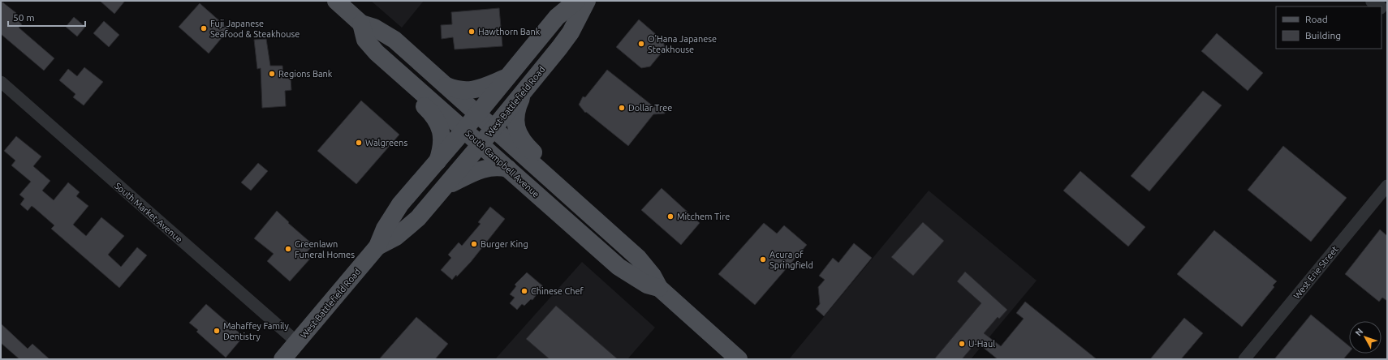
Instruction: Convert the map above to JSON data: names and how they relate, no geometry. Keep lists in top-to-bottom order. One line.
{"streets":{"main road":["West Battlefield Road","South Campbell Avenue"],"street":["South Market Avenue","West Erie Street"]},"crossings":[["West Battlefield Road","South Campbell Avenue"],["West Battlefield Road","South Market Avenue"]],"places":["Fuji Japanese Seafood & Steakhouse","Hawthorn Bank","O'Hana Japanese Steakhouse","Regions Bank","Dollar Tree","Walgreens","Mitchem Tire","Burger King","Greenlawn Funeral Homes","Acura of Springfield","Chinese Chef","Mahaffey Family Dentistry","U-Haul"],"legend":["Road","Building"],"scale_bar":"50 m","north":"top left"}
